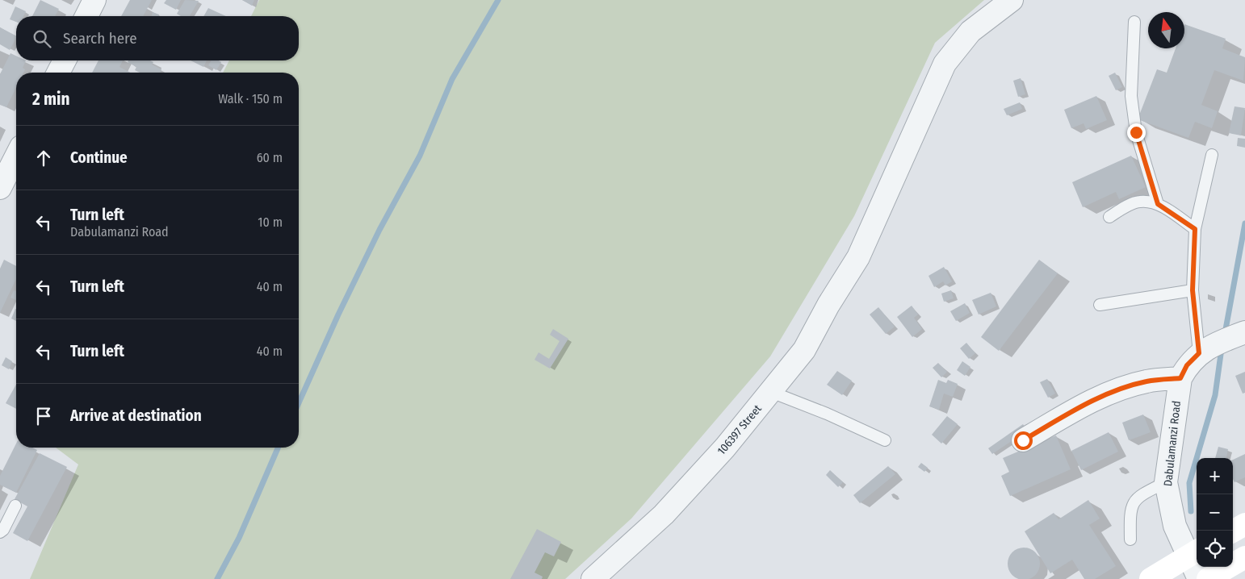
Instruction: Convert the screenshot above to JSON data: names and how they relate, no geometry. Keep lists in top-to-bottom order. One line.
{"streets":{"street":["106397 Street","Dabulamanzi Road"]},"north":"top","page":{"search":"Search here","heading":["2 min","Walk · 150 m"],"list":[["Continue","60 m"],["Turn left","Dabulamanzi Road","10 m"],["Turn left","40 m"],["Turn left","40 m"],"Arrive at destination"],"map_buttons":["+","−"]}}
